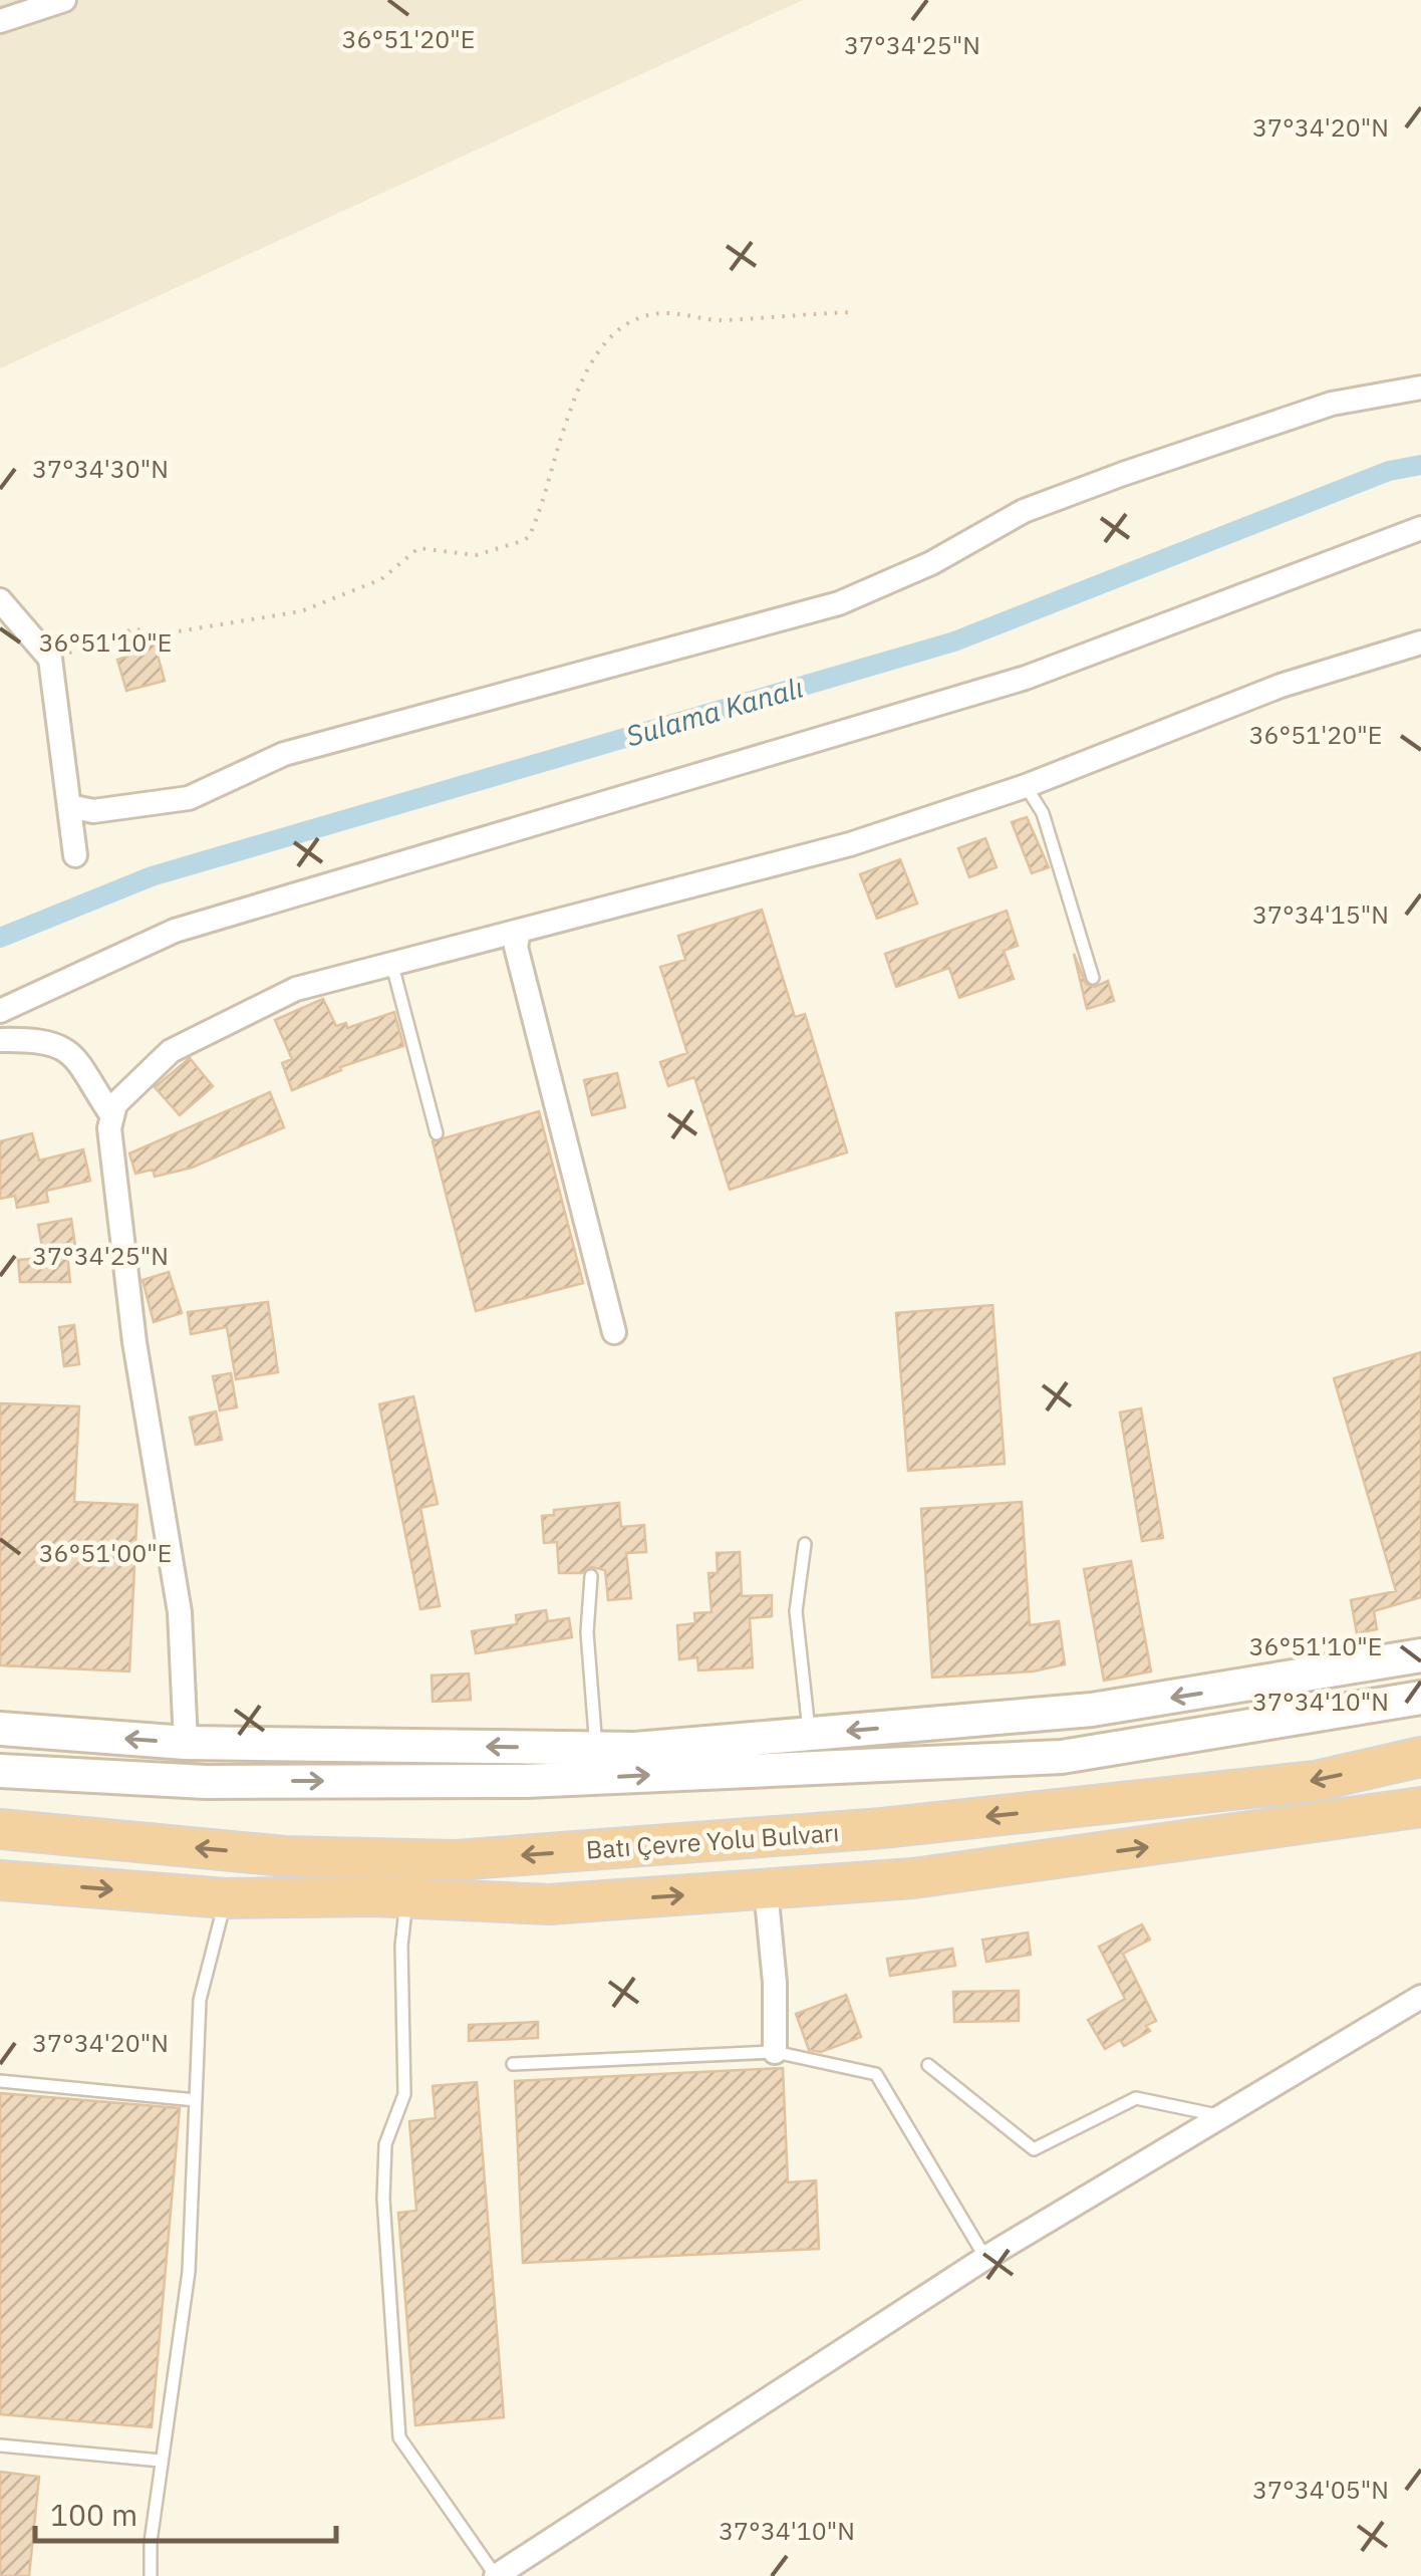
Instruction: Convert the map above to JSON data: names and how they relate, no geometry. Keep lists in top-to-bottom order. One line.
{"streets":{"highway":["Batı Çevre Yolu Bulvarı"]},"water":["Sulama Kanalı"],"scale_bar":"100 m","coordinates":["36°51'20\"E","37°34'25\"N","37°34'20\"N","37°34'30\"N","36°51'10\"E","37°34'15\"N","36°51'00\"E","37°34'10\"N","37°34'05\"N"]}
